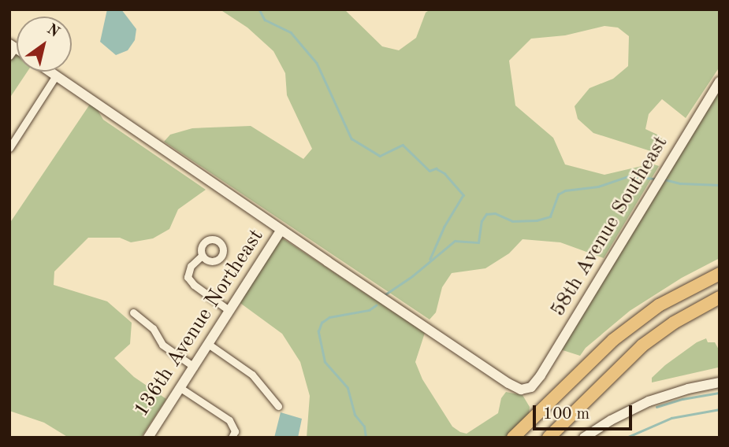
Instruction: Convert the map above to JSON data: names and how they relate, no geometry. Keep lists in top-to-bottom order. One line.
{"streets":{"street":["58th Avenue Southeast","136th Avenue Northeast"]},"crossings":[["58th Avenue Southeast","136th Avenue Northeast"]],"scale_bar":"100 m","north":"top right"}
